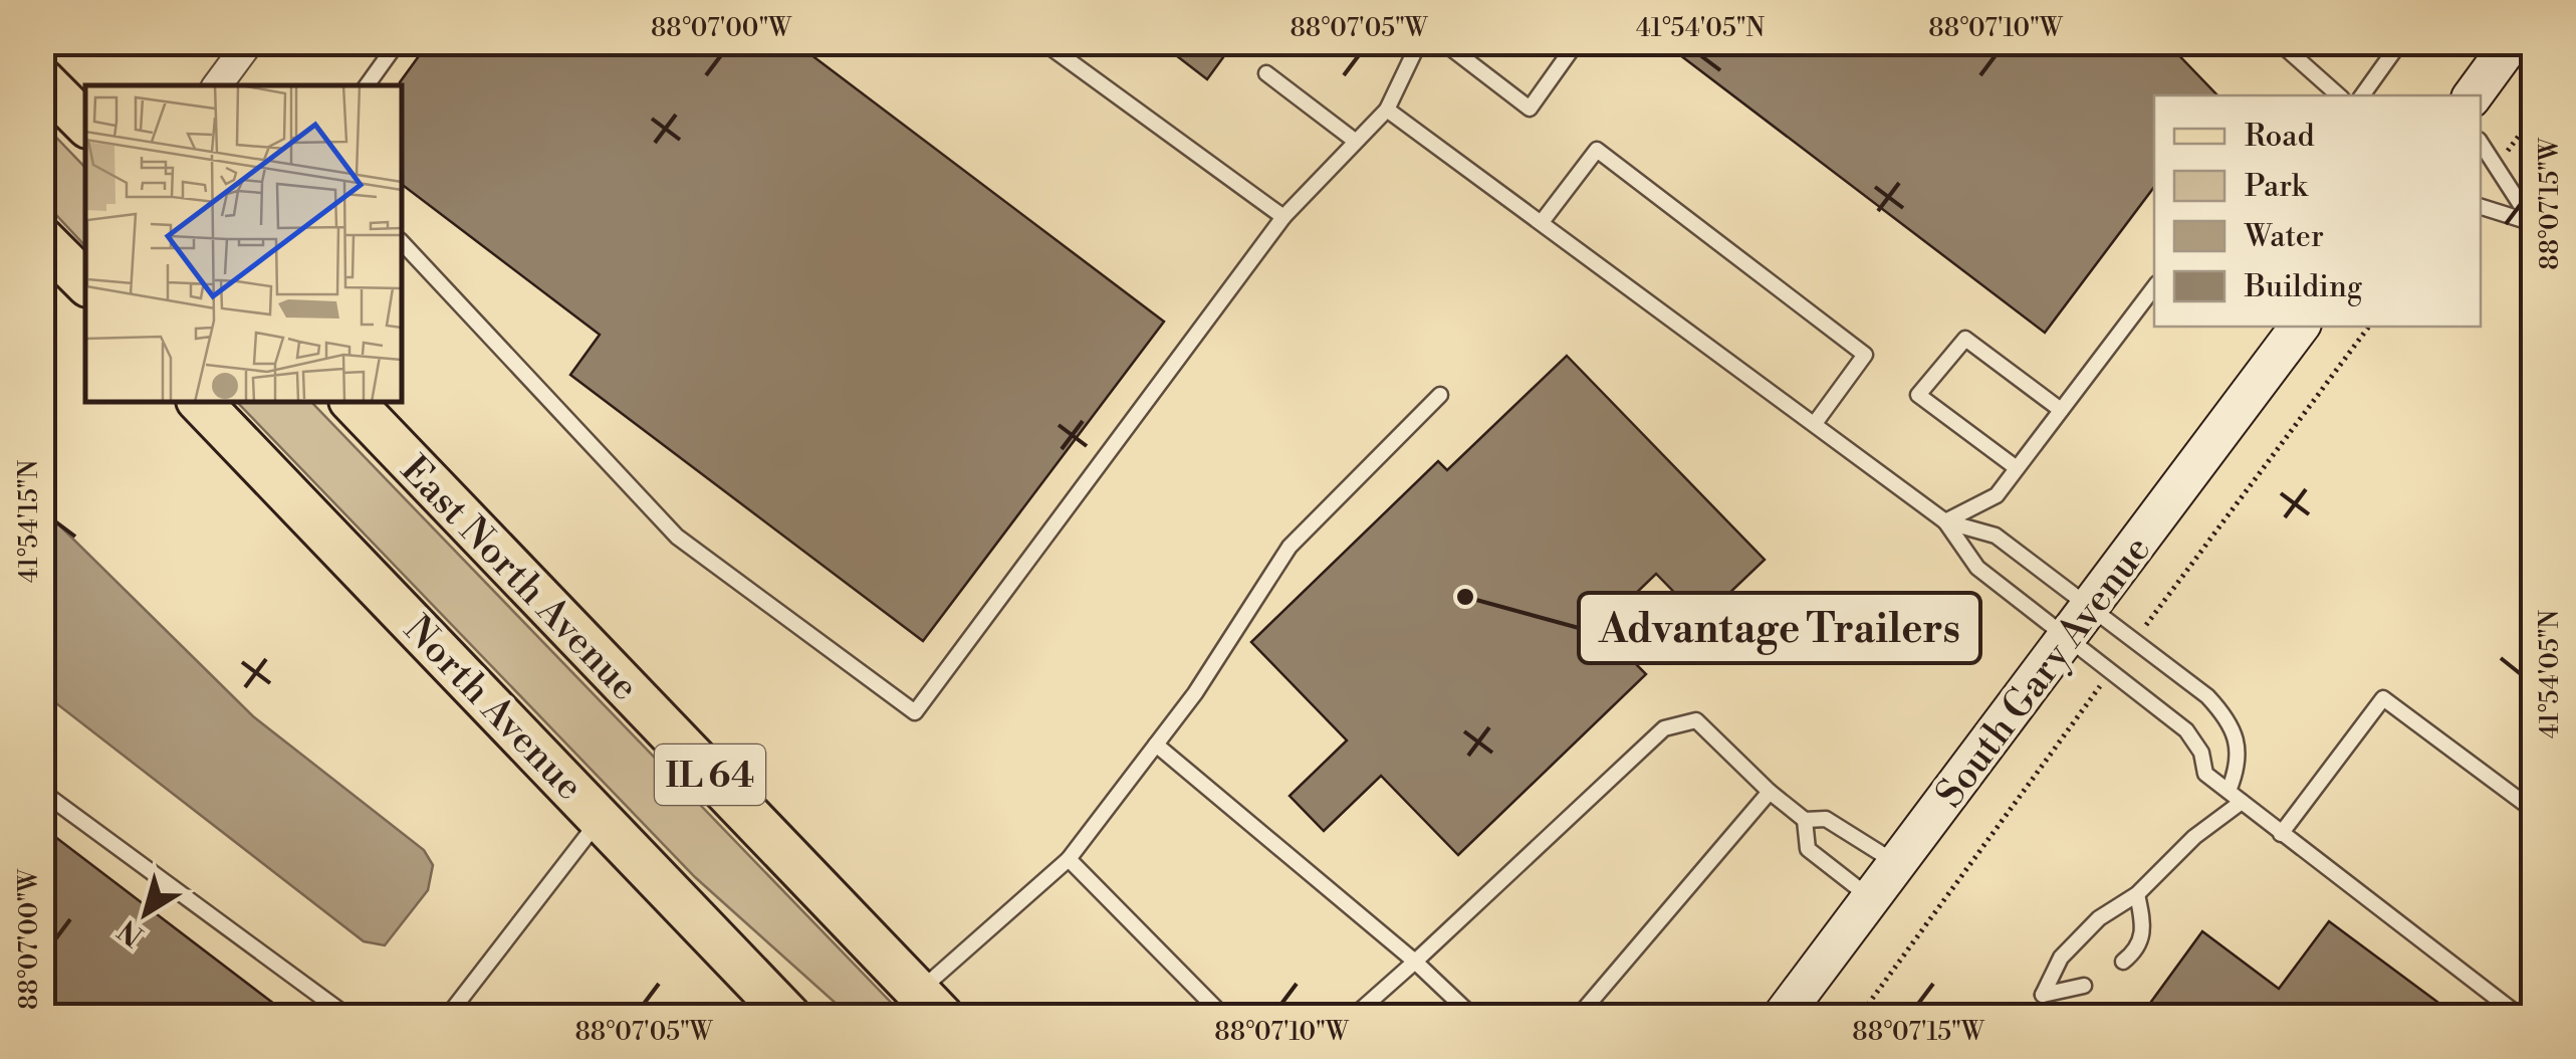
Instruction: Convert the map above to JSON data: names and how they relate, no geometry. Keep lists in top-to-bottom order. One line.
{"streets":{"main road":["East North Avenue","South Gary Avenue","North Avenue","IL 64"]},"places":["Advantage Trailers"],"legend":["Road","Park","Water","Building"],"north":"bottom left","coordinates":["88°07'00\"W","88°07'05\"W","41°54'05\"N","88°07'10\"W","88°07'15\"W","41°54'15\"N"]}
